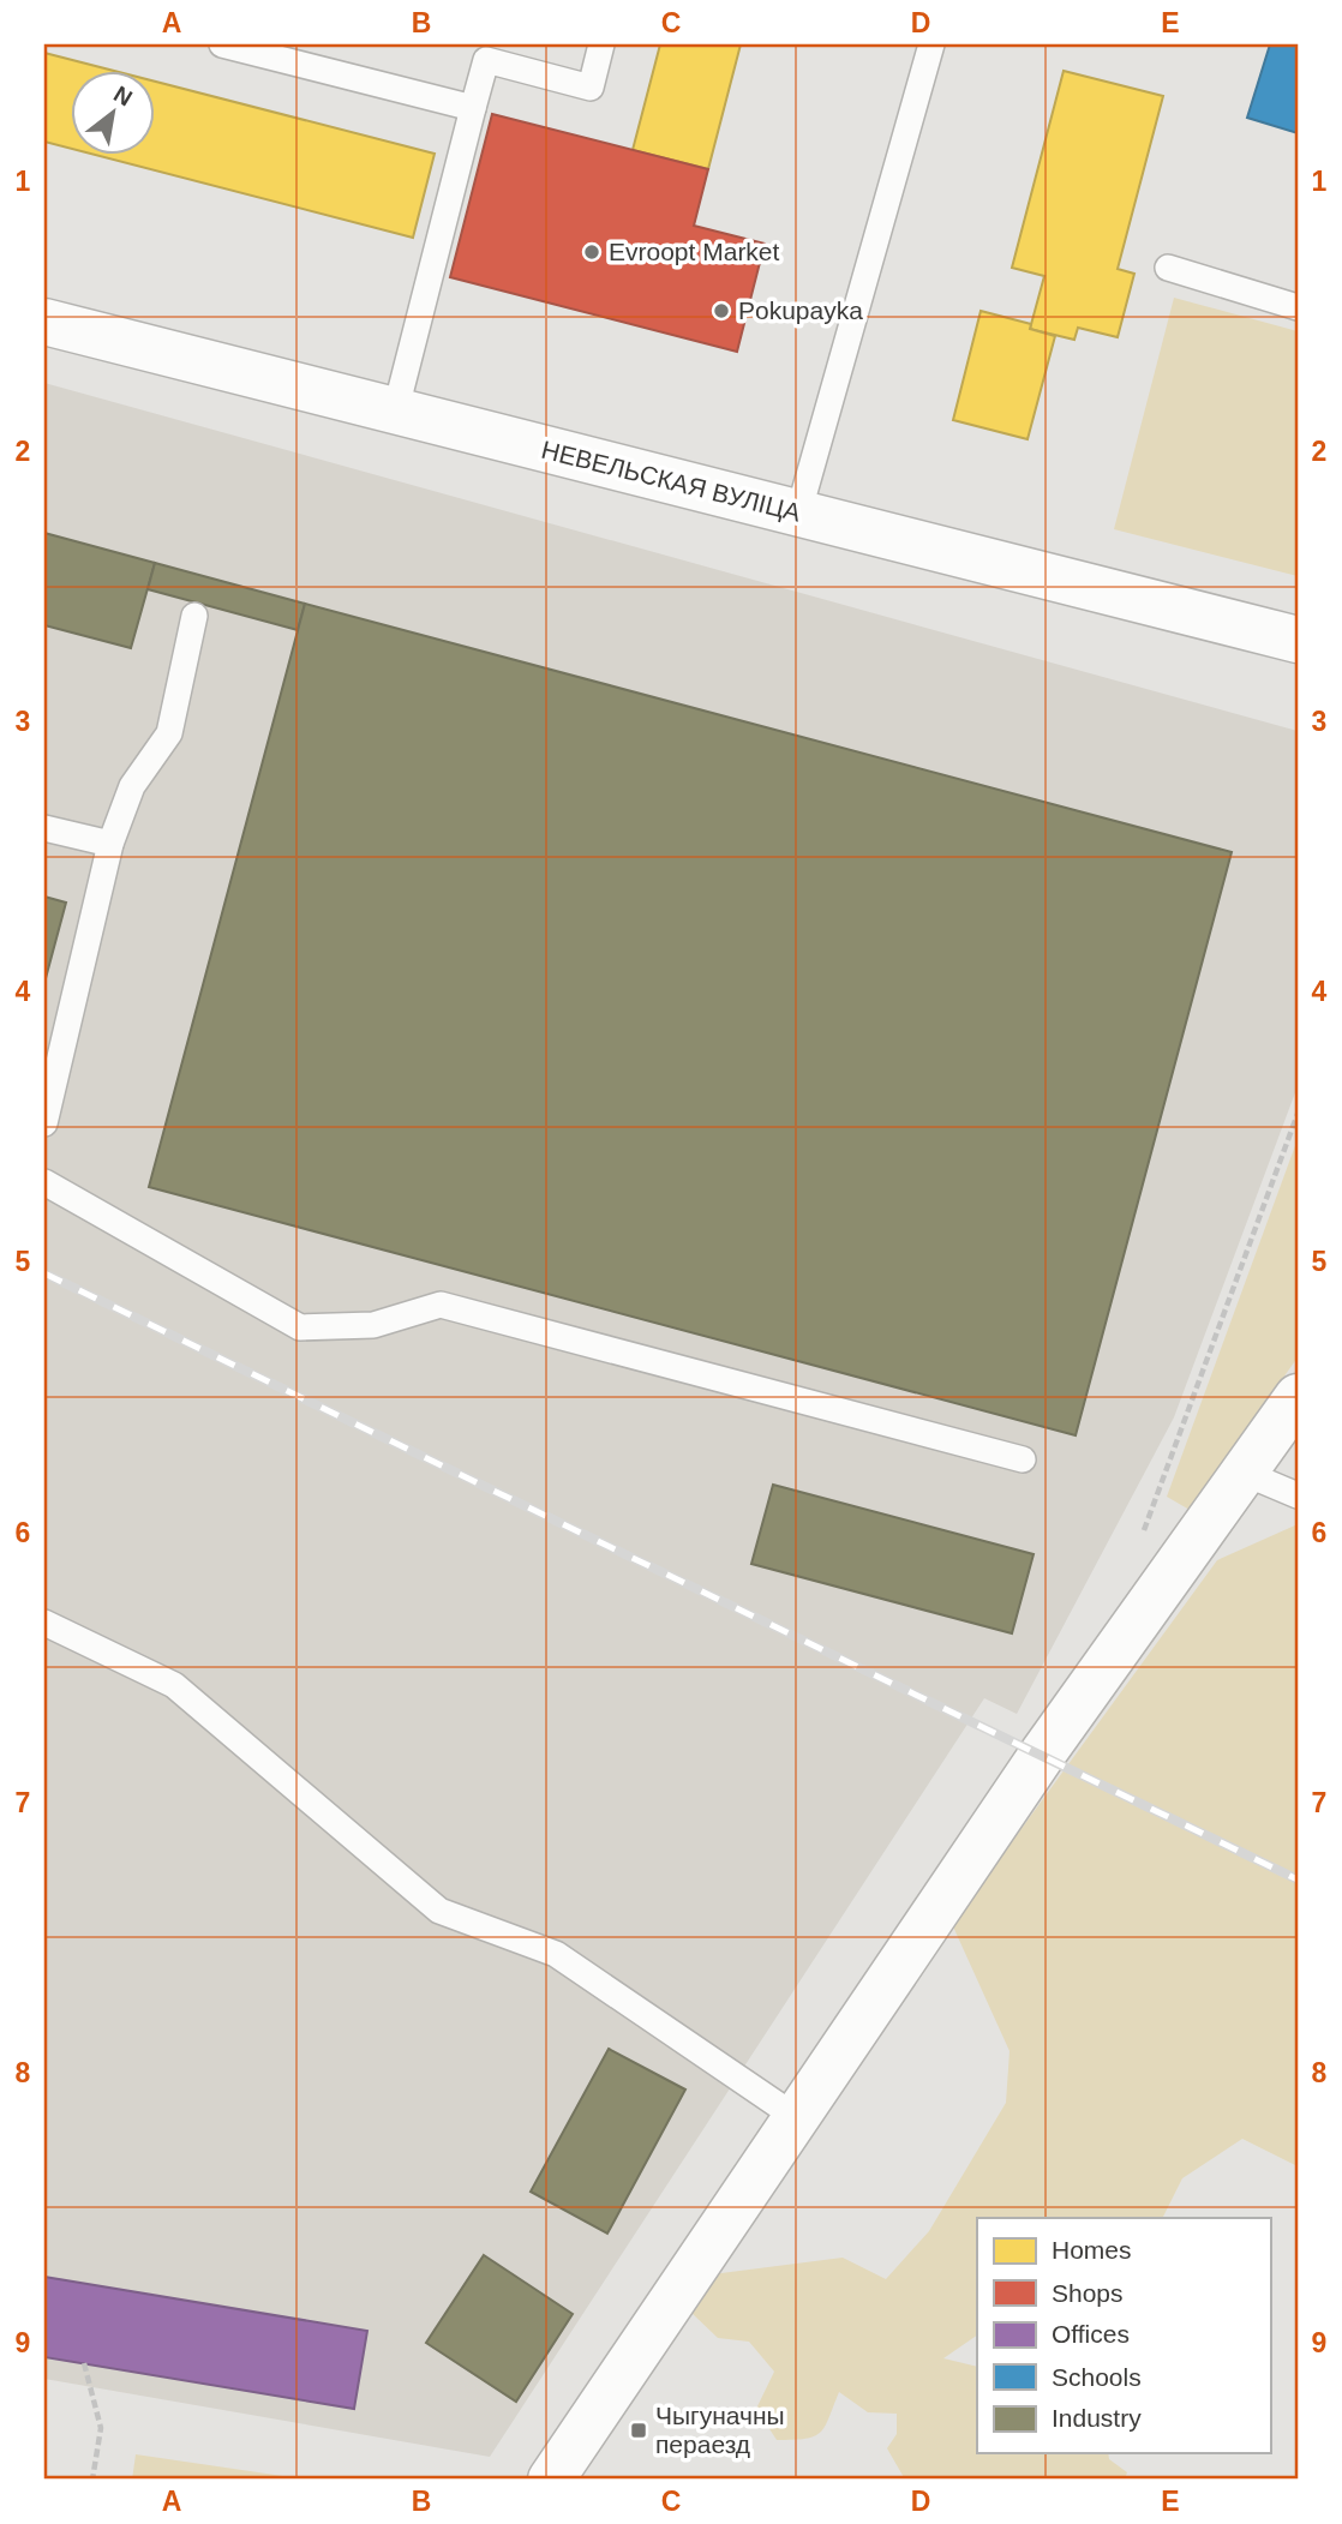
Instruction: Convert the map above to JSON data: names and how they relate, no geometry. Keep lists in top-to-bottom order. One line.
{"streets":{"street":["НЕВЕЛЬСКАЯ ВУЛІЦА"]},"places":{"other":["Evroopt Market","Pokupayka"],"transit":["Чыгуначны пераезд"]},"legend":["Homes","Shops","Offices","Schools","Industry"],"north":"top right","grid":{"columns":["A","B","C","D","E"],"rows":["1","2","3","4","5","6","7","8","9"]}}
